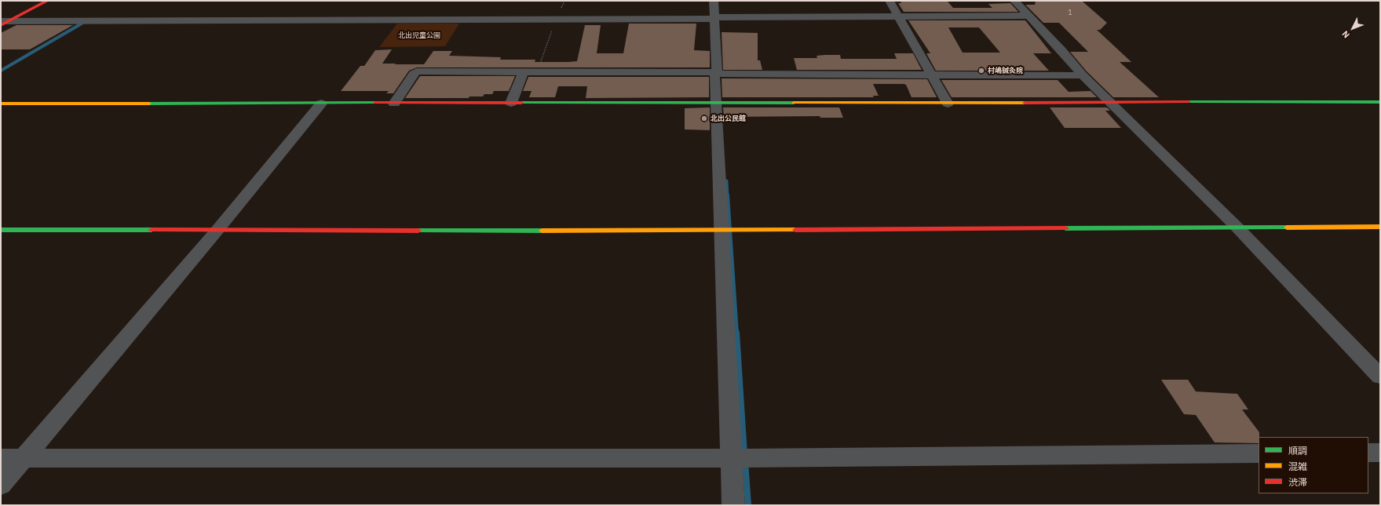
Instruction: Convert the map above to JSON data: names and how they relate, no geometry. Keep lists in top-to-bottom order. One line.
{"parks":["北出児童公園"],"places":["村嶋鍼灸院","北出公民館"],"house_numbers":["1"],"legend":["順調","混雑","渋滞"],"north":"bottom left"}
